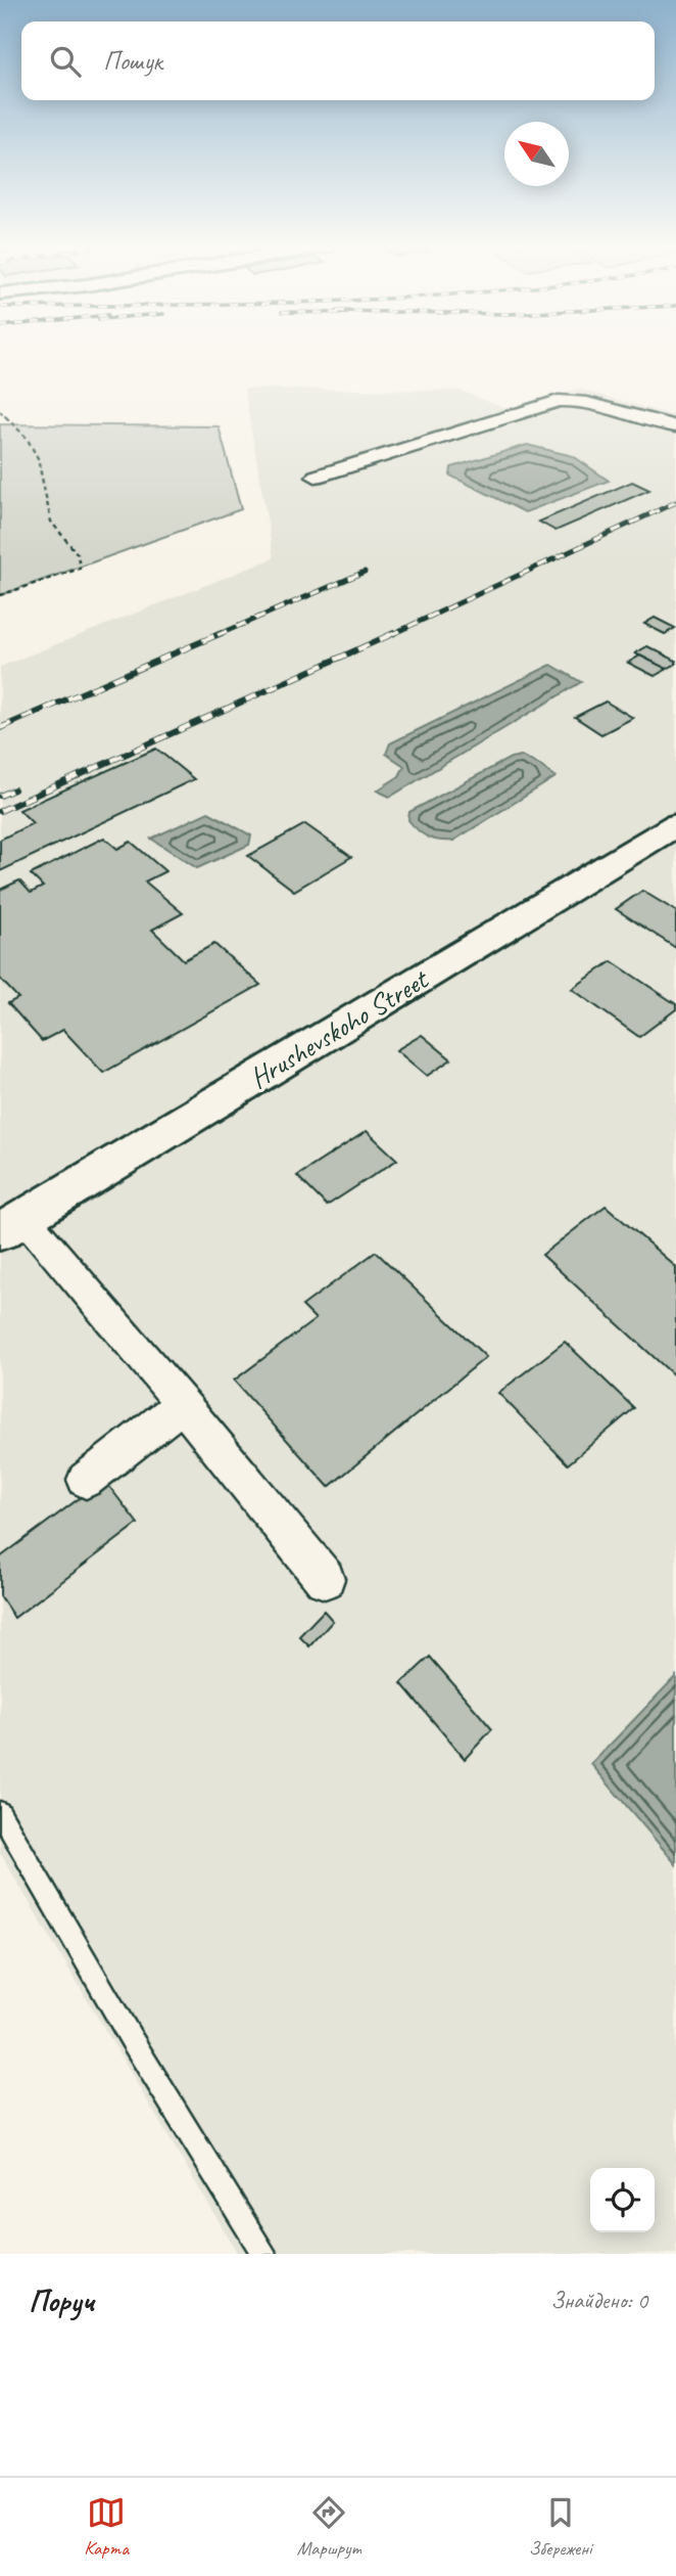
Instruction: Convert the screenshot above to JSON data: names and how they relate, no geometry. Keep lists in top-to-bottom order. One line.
{"streets":{"main road":["Hrushevskoho Street"]},"north":"top left","page":{"search":"Пошук","heading":["Поруч","Знайдено: 0"],"nav":["Карта","Маршрут","Збережені"]}}
